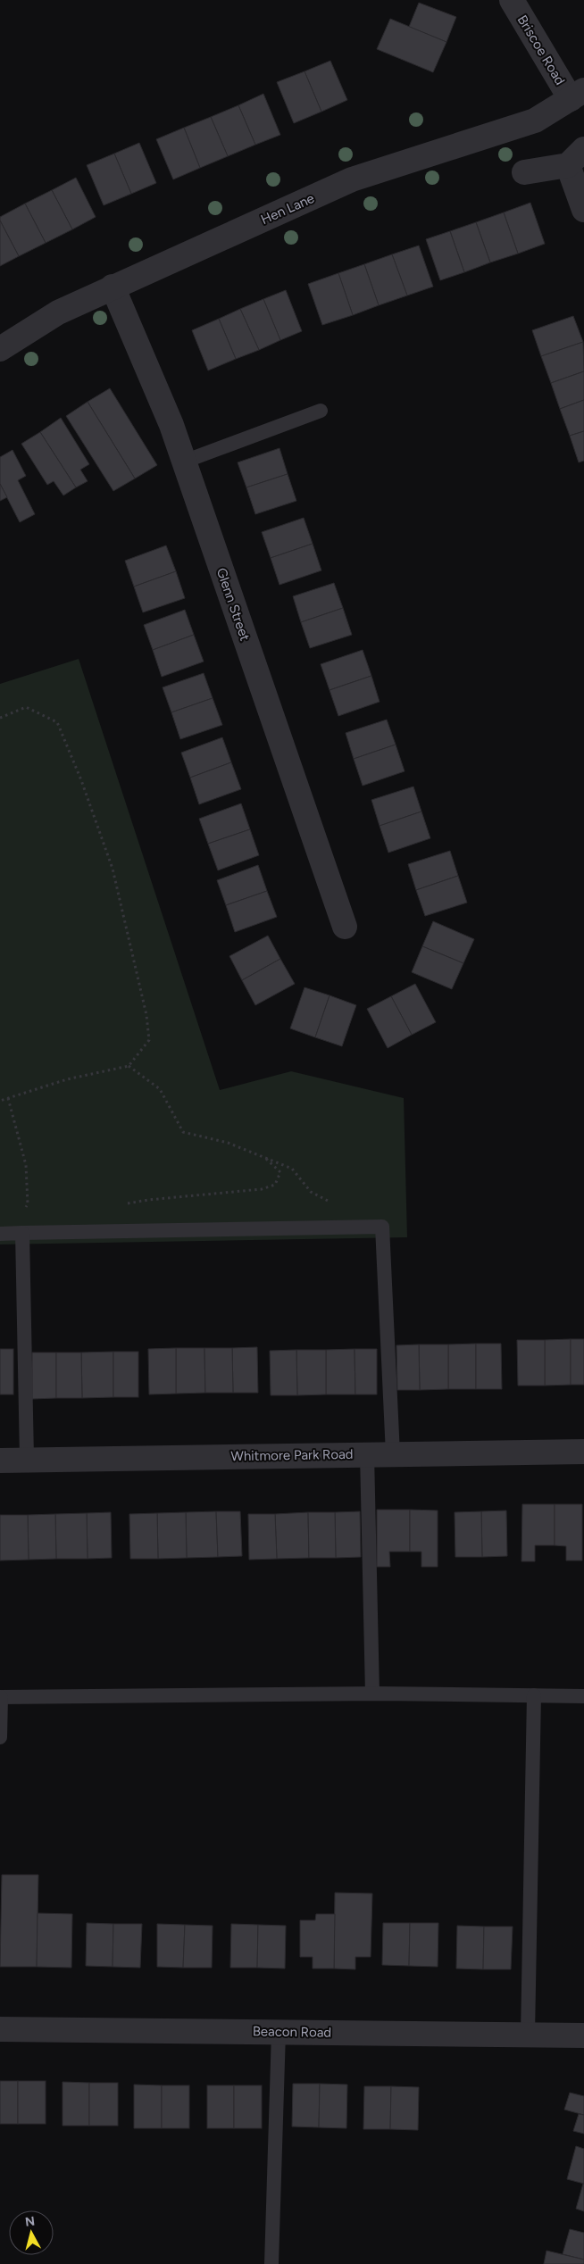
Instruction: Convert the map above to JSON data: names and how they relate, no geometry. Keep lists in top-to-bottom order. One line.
{"streets":{"street":["Briscoe Road","Hen Lane","Glenn Street","Whitmore Park Road","Beacon Road"]},"crossings":[["Briscoe Road","Hen Lane"],["Hen Lane","Glenn Street"]],"north":"top"}
